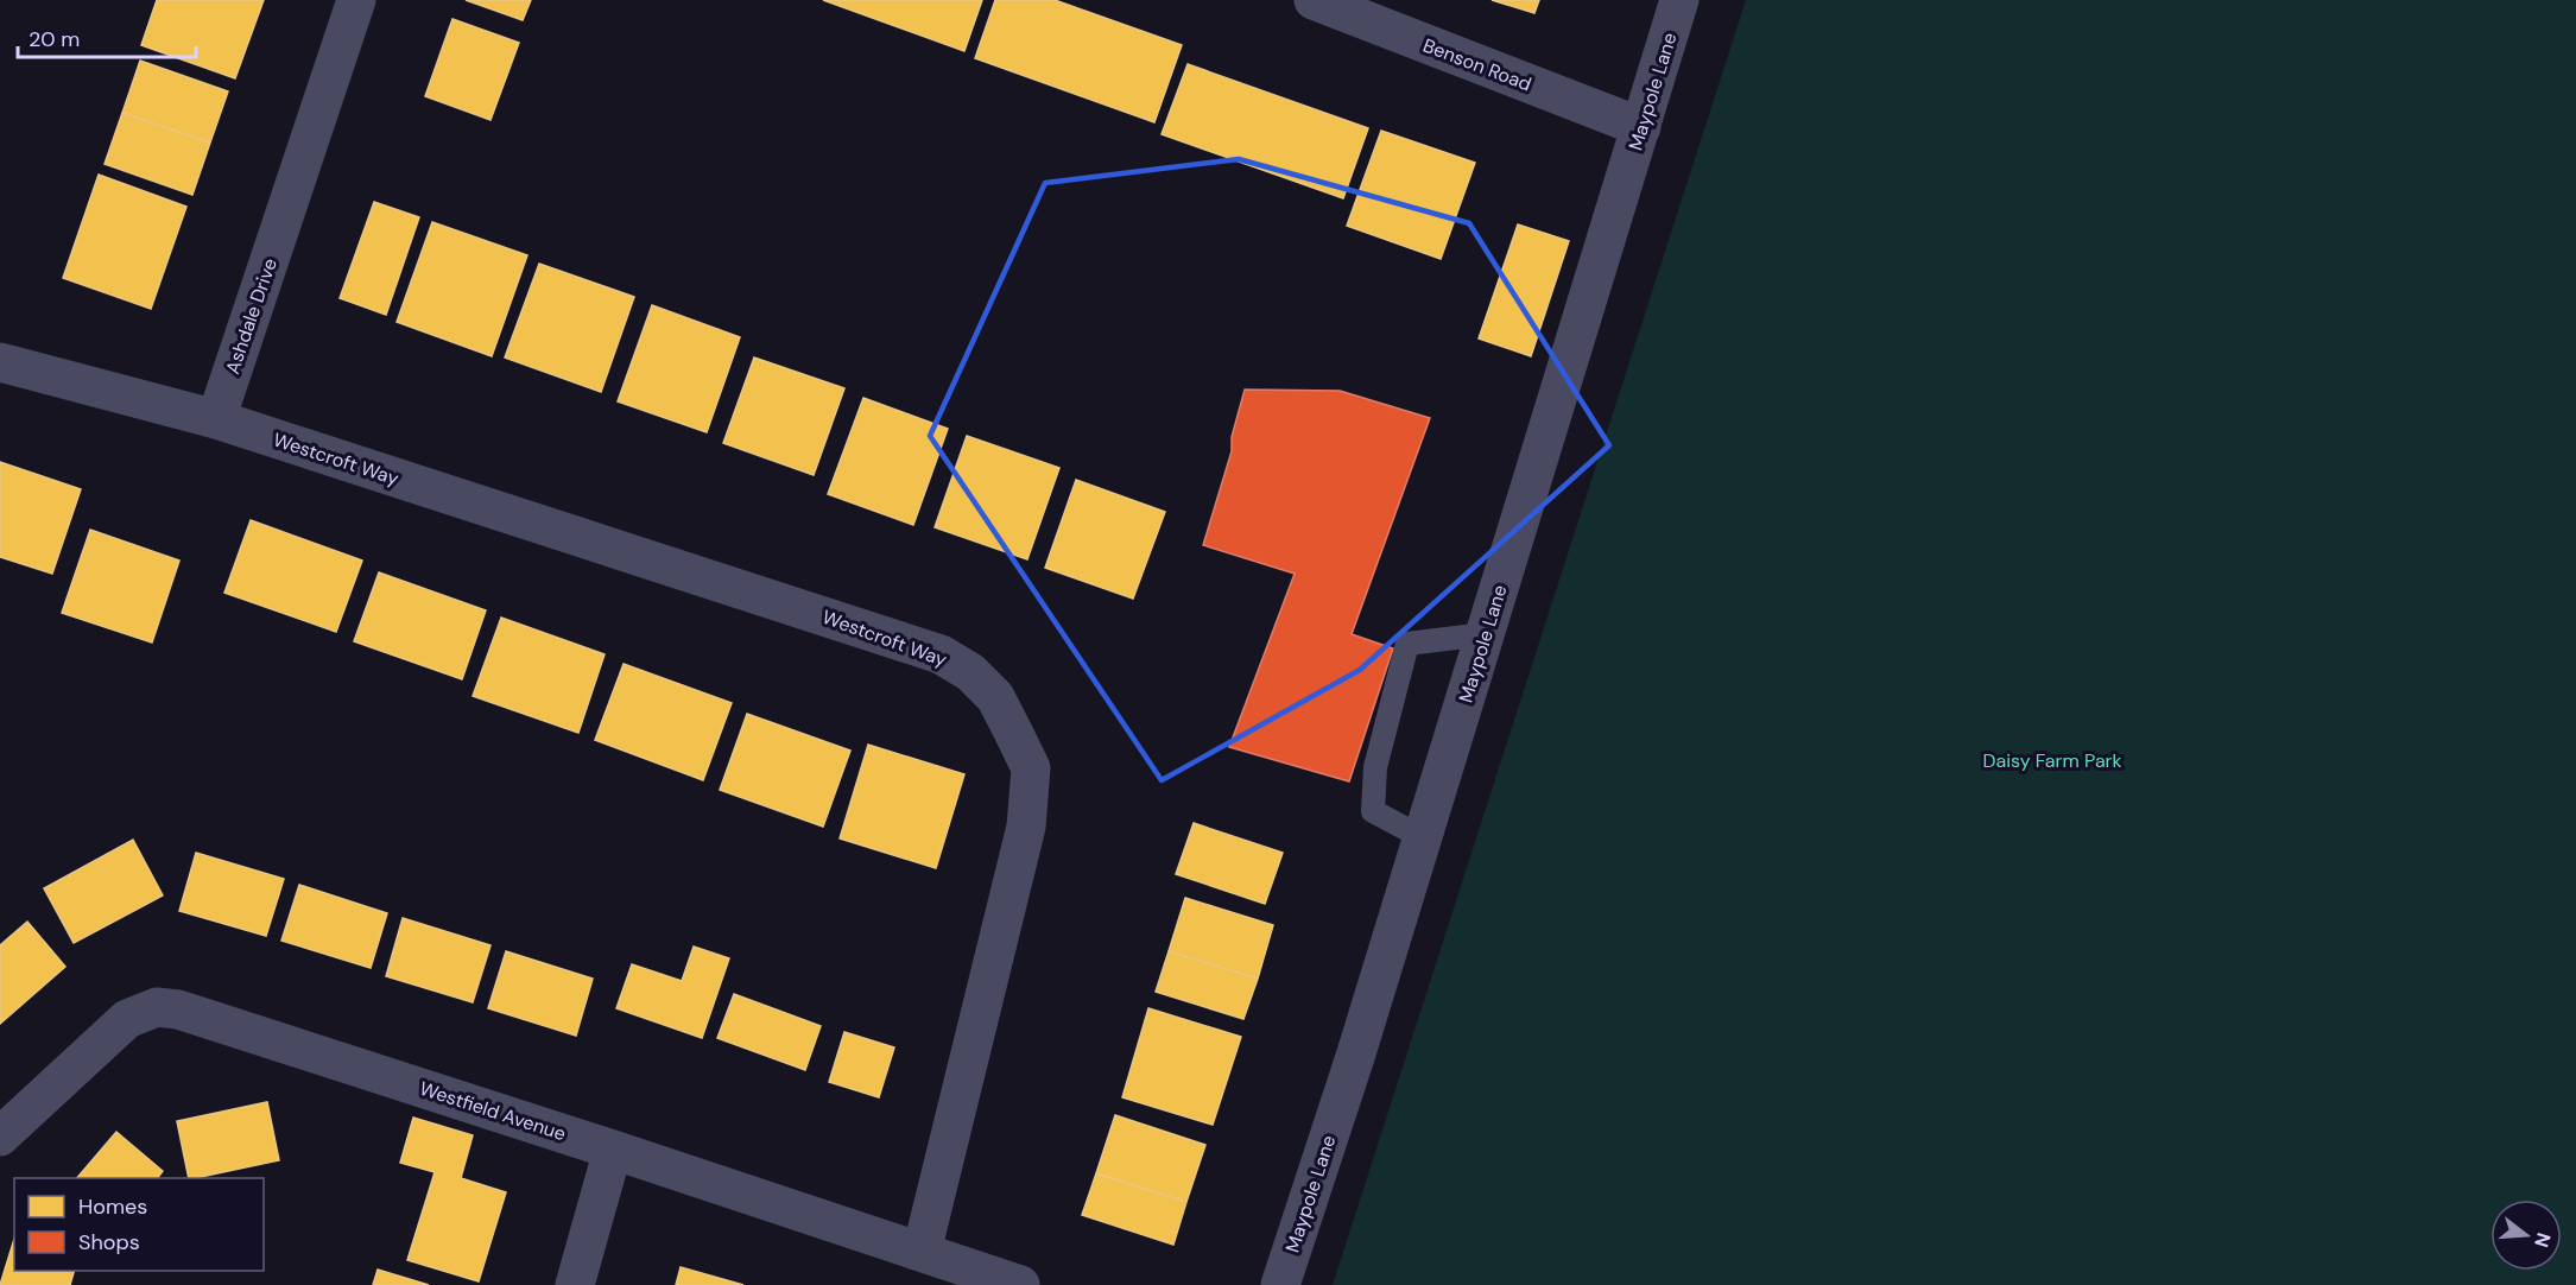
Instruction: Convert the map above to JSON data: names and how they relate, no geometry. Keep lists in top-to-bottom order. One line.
{"streets":{"street":["Benson Road","Maypole Lane","Ashdale Drive","Westcroft Way","Westfield Avenue"]},"crossings":[["Benson Road","Maypole Lane"],["Ashdale Drive","Westcroft Way"],["Westcroft Way","Westfield Avenue"]],"parks":["Daisy Farm Park"],"legend":["Homes","Shops"],"scale_bar":"20 m","north":"right"}
